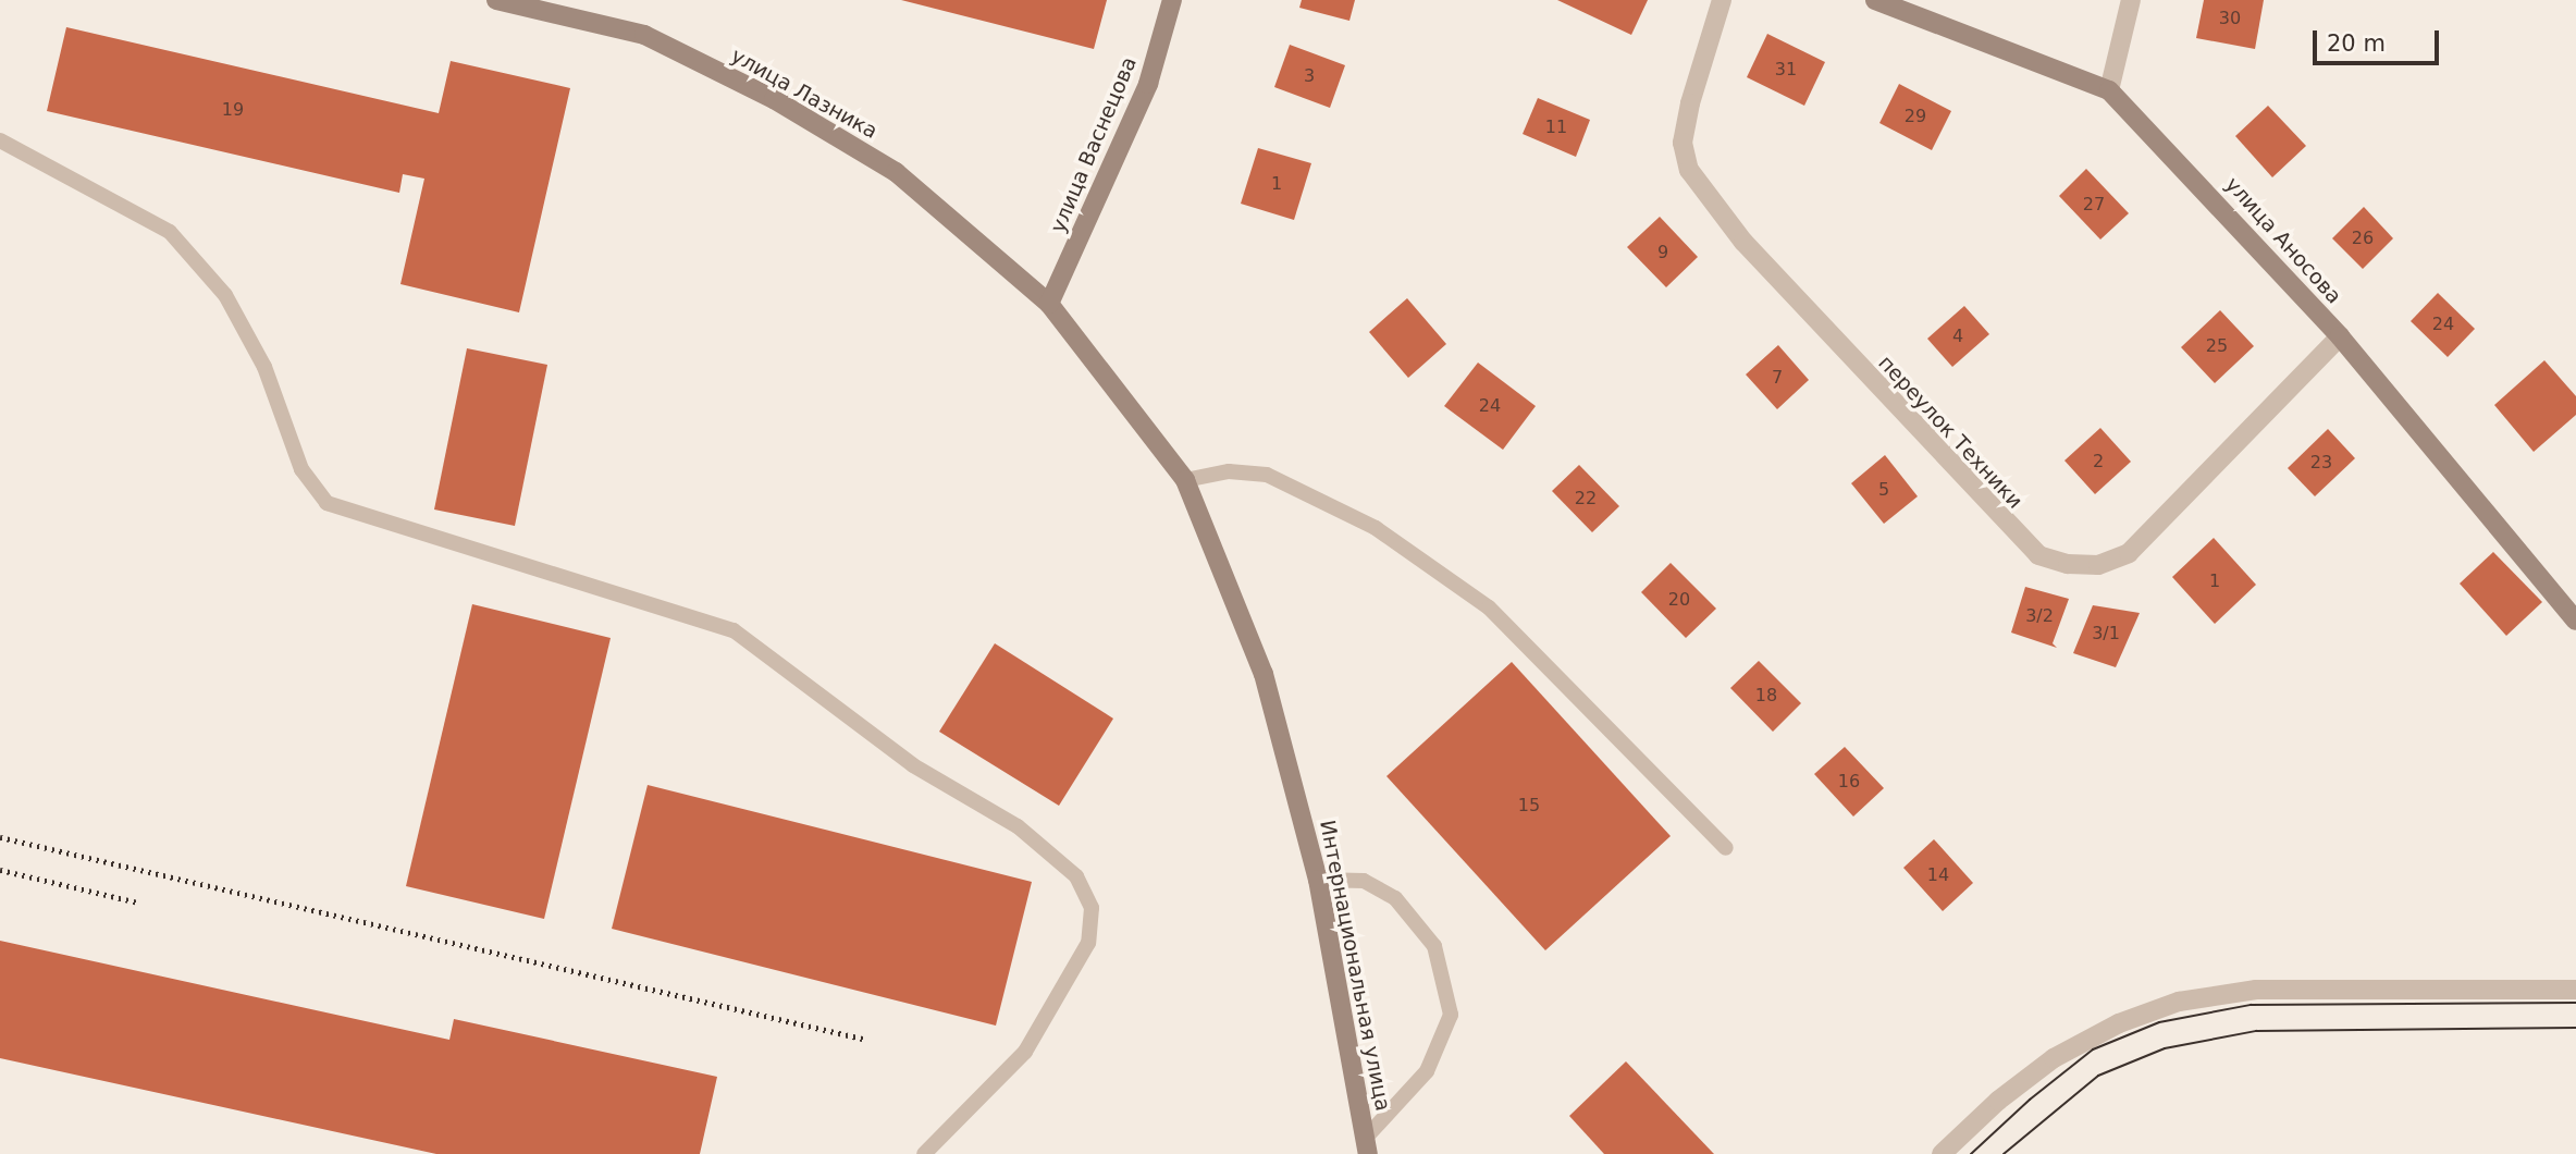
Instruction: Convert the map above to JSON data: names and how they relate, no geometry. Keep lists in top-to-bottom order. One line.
{"streets":{"street":["улица Лазника","улица Васнецова","улица Аносова","переулок Техники","Интернациональная улица"]},"crossings":[["улица Лазника","улица Васнецова"],["улица Лазника","Интернациональная улица"],["улица Васнецова","Интернациональная улица"],["улица Аносова","переулок Техники"]],"house_numbers":["30","31","3","19","29","11","1","27","26","9","24","4","25","7","24","2","23","5","22","1","20","3/2","3/1","18","16","15","14"],"scale_bar":"20 m"}
